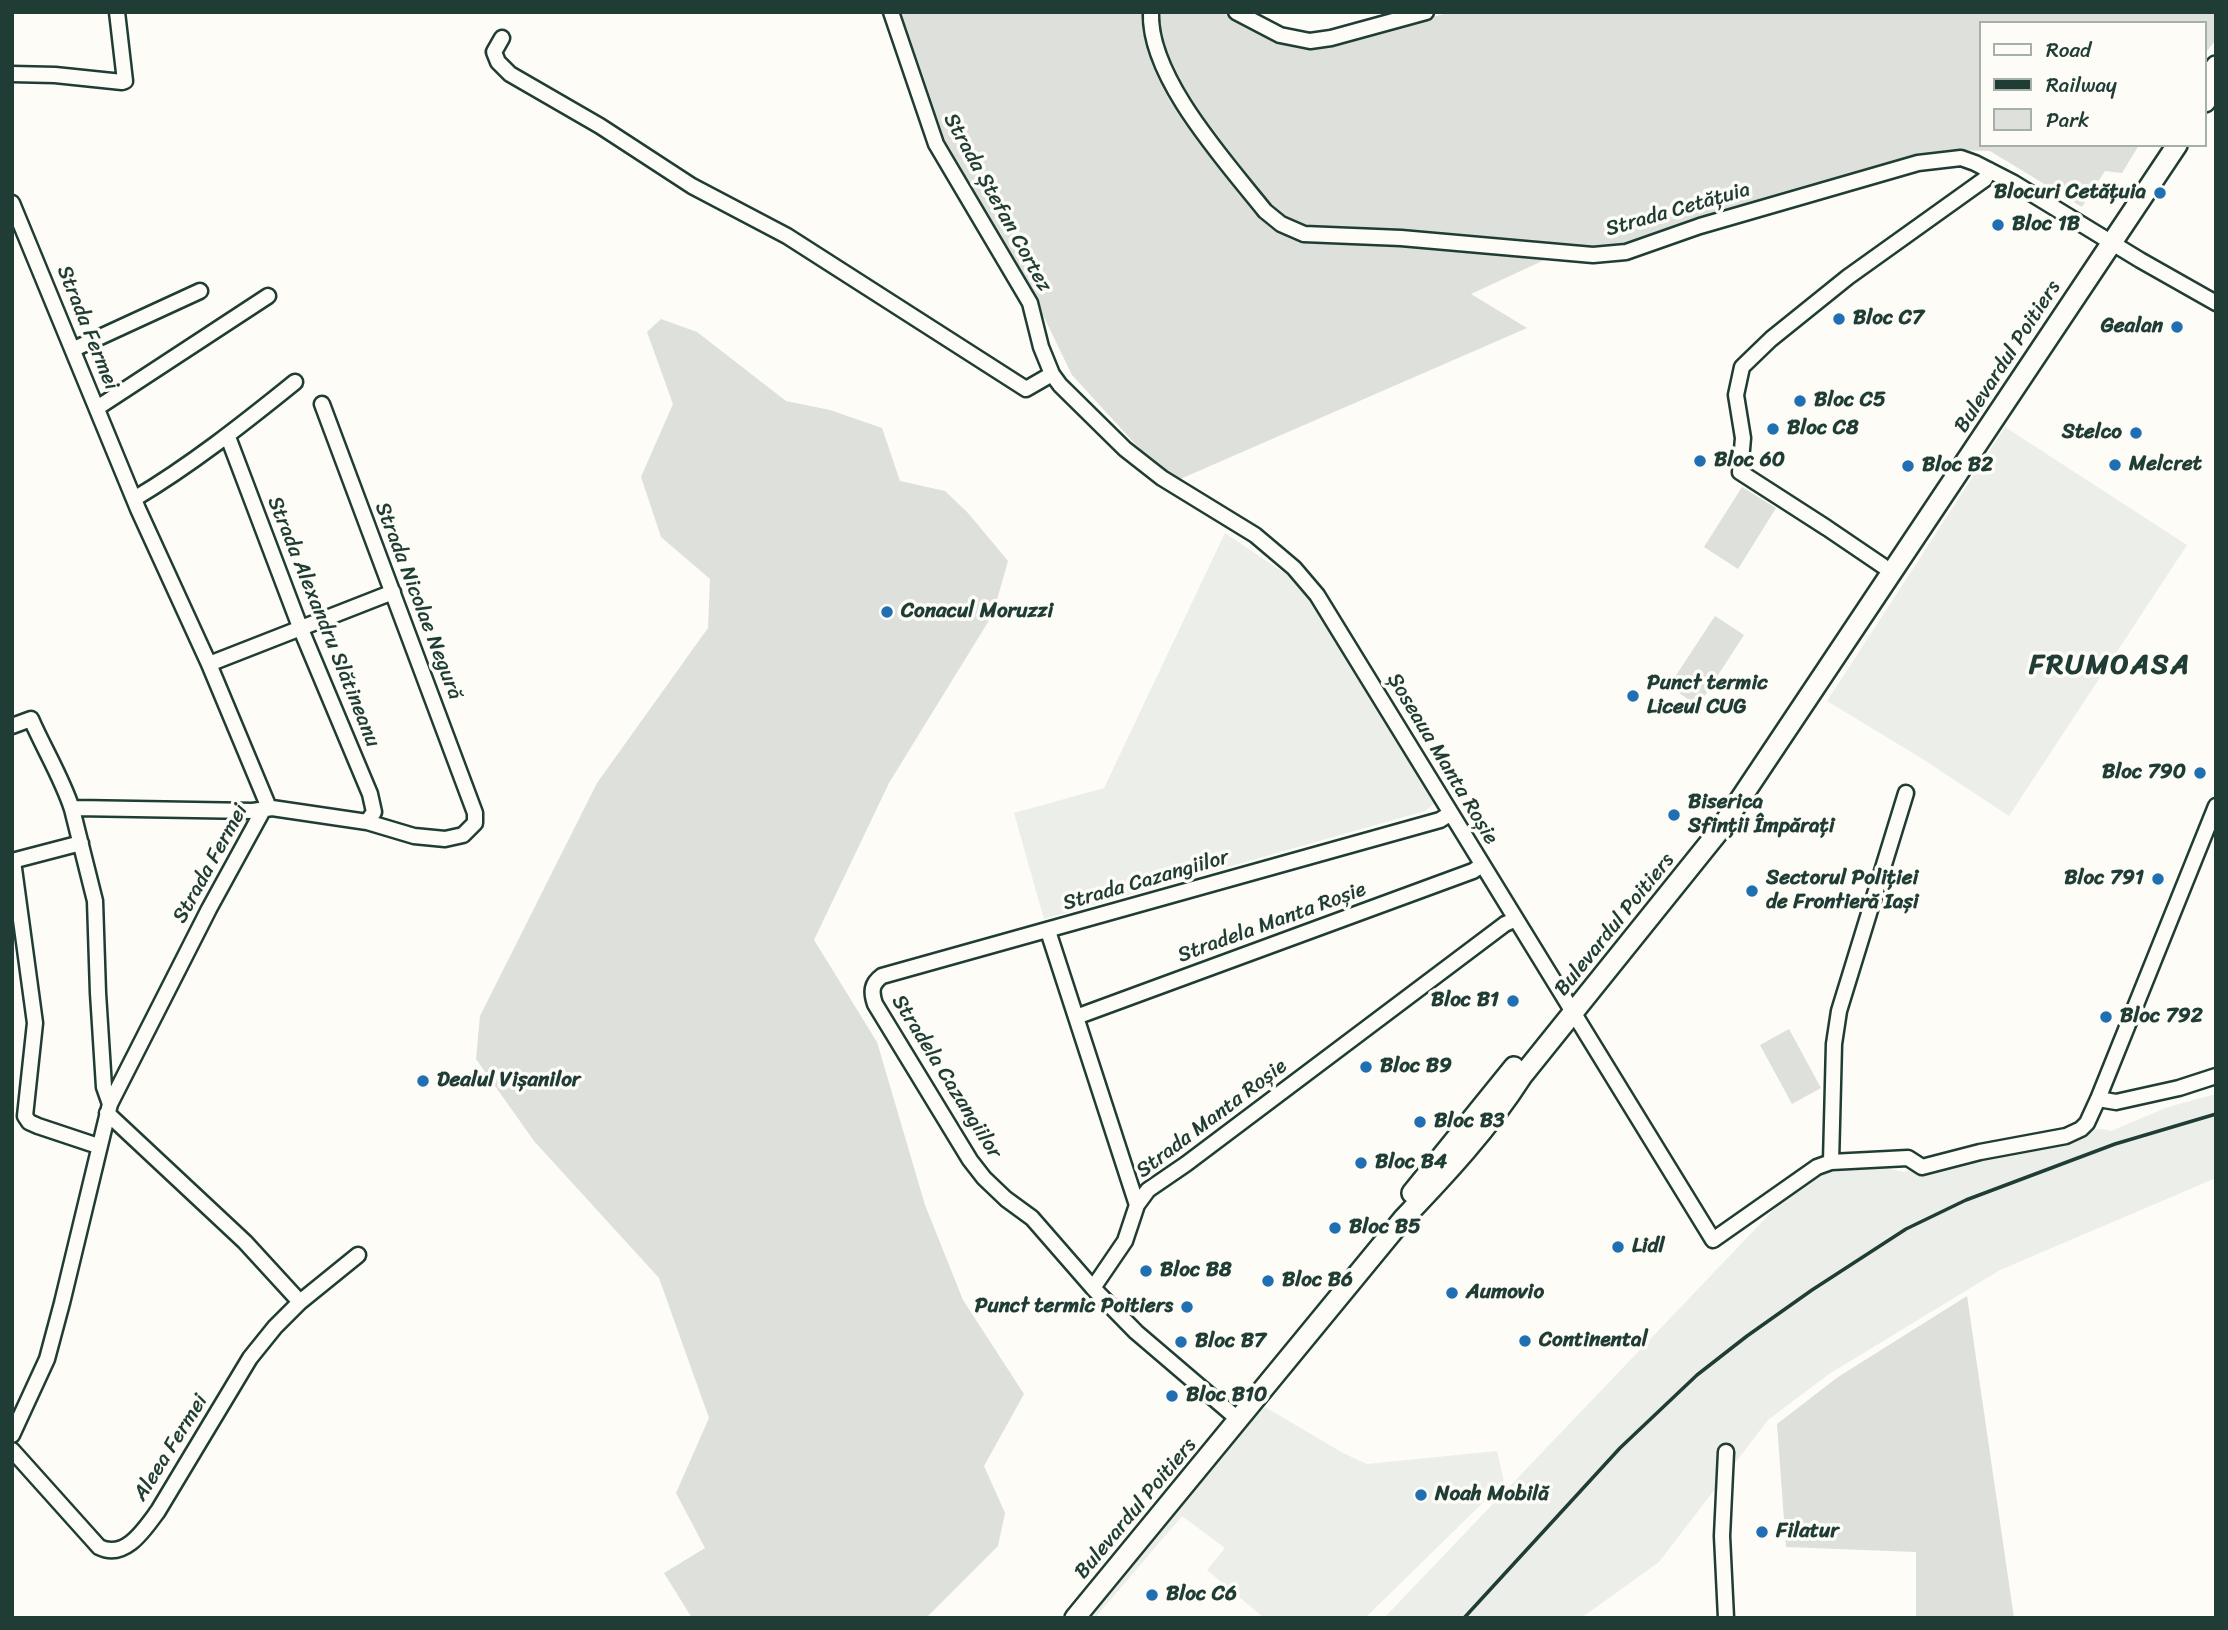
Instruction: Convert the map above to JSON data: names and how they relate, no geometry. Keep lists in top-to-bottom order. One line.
{"streets":{"main road":["Bulevardul Poitiers"],"street":["Strada Ștefan Cortez","Strada Cetățuia","Strada Fermei","Strada Nicolae Negură","Strada Alexandru Slătineanu","Șoseaua Manta Roșie","Strada Cazangiilor","Stradela Manta Roșie","Stradela Cazangiilor","Strada Manta Roșie","Aleea Fermei"]},"crossings":[["Strada Ștefan Cortez","Șoseaua Manta Roșie"],["Strada Cetățuia","Bulevardul Poitiers"],["Bulevardul Poitiers","Șoseaua Manta Roșie"],["Strada Nicolae Negură","Strada Alexandru Slătineanu"],["Șoseaua Manta Roșie","Strada Cazangiilor"],["Șoseaua Manta Roșie","Stradela Manta Roșie"],["Șoseaua Manta Roșie","Strada Manta Roșie"],["Strada Cazangiilor","Stradela Manta Roșie"],["Strada Cazangiilor","Stradela Cazangiilor"],["Strada Cazangiilor","Strada Manta Roșie"],["Stradela Cazangiilor","Strada Manta Roșie"]],"districts":["FRUMOASA"],"places":["Blocuri Cetățuia","Bloc 1B","Bloc C7","Gealan","Bloc C5","Bloc C8","Stelco","Bloc 60","Melcret","Bloc B2","Conacul Moruzzi","Punct termic Liceul CUG","Bloc 790","Biserica Sfinții Împărați","Bloc 791","Sectorul Poliției de Frontieră Iași","Bloc B1","Bloc 792","Bloc B9","Dealul Vișanilor","Bloc B3","Bloc B4","Bloc B5","Lidl","Bloc B8","Bloc B6","Aumovio","Punct termic Poitiers","Continental","Bloc B7","Bloc B10","Noah Mobilă","Filatur","Bloc C6"],"legend":["Road","Railway","Park"]}
